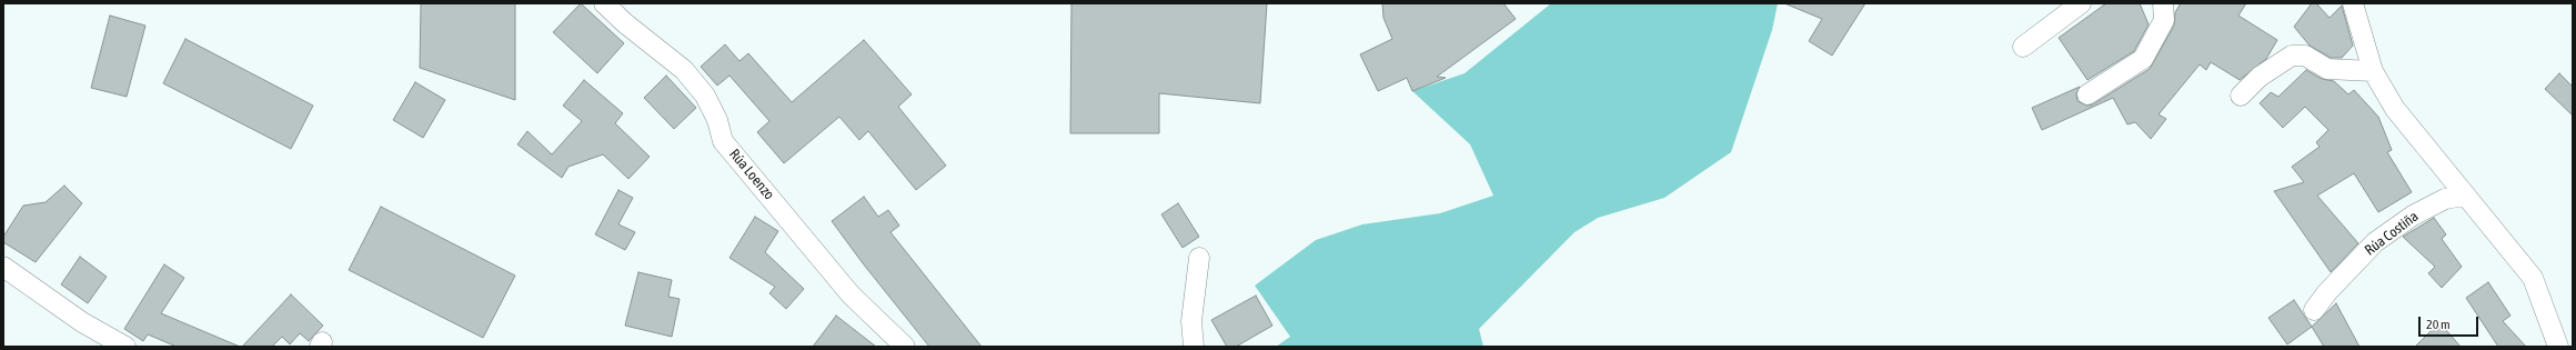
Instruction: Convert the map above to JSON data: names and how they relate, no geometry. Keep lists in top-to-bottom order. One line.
{"streets":{"street":["Rúa Loenzo","Rúa Costiña"]},"scale_bar":"20 m"}
